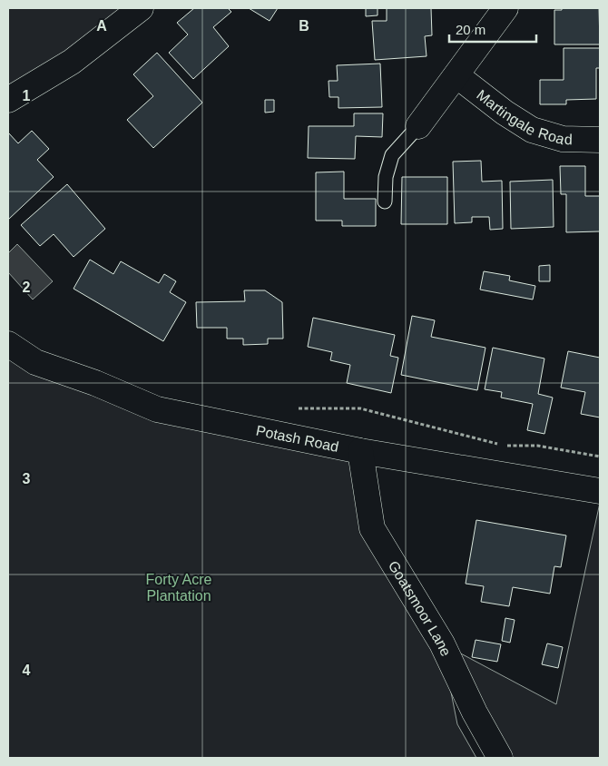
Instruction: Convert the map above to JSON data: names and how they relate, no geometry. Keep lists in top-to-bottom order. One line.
{"streets":{"street":["Martingale Road","Potash Road","Goatsmoor Lane"]},"crossings":[["Potash Road","Goatsmoor Lane"]],"parks":["Forty Acre Plantation"],"scale_bar":"20 m","grid":{"columns":["A","B"],"rows":["1","2","3","4"]}}
